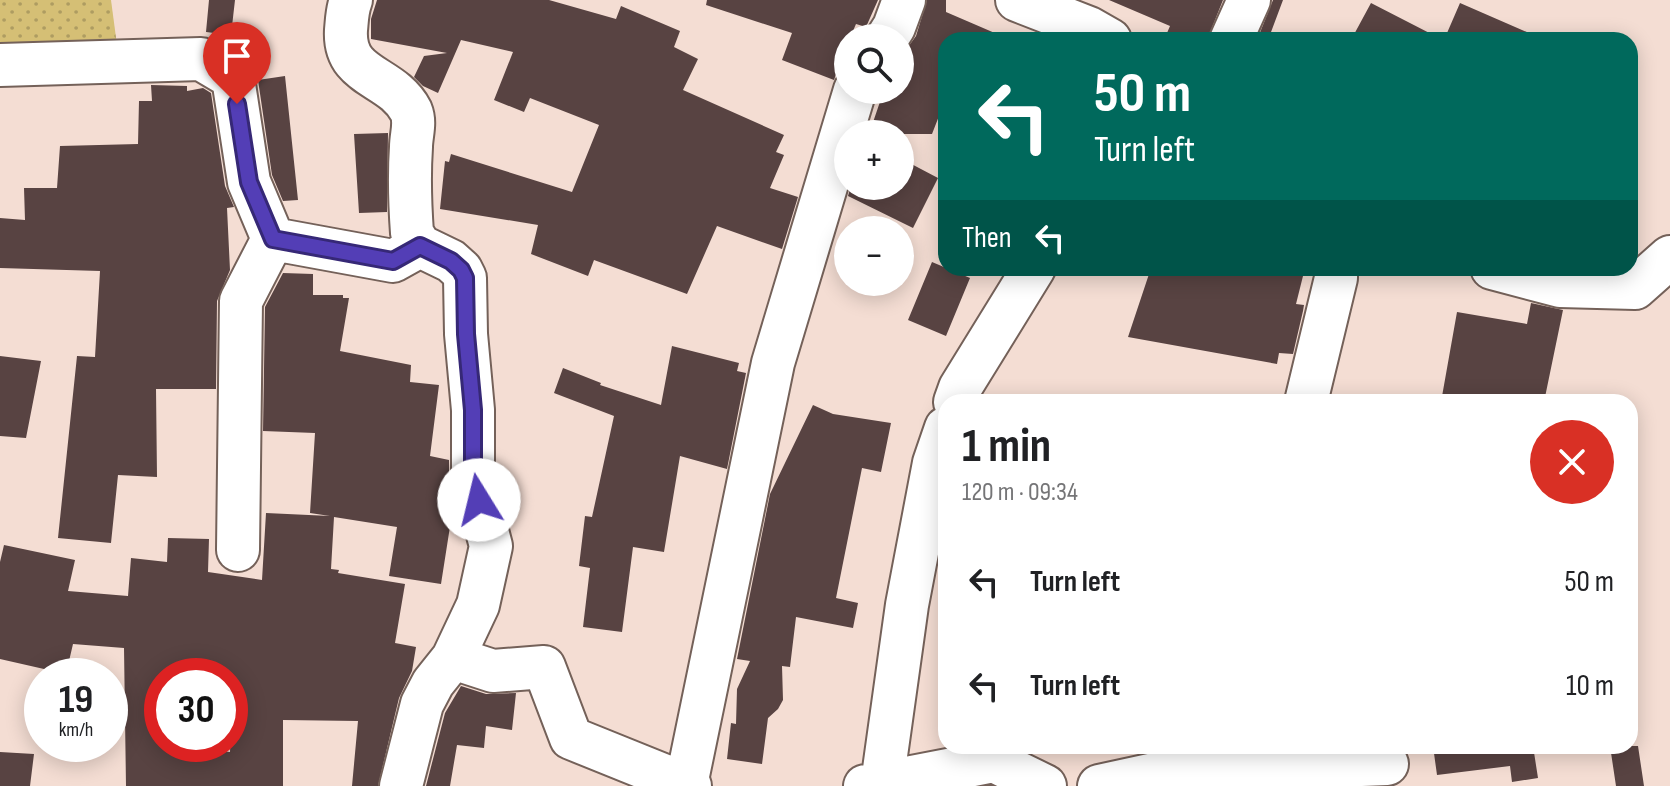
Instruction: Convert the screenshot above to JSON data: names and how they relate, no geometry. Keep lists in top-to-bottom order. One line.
{"page":{"map_buttons":["+","−"],"turn":["50 m","Turn left"],"then":"Then","heading":["1 min","120 m · 09:34"],"list":[{"name":"Turn left","value":"50 m"},{"name":"Turn left","value":"10 m"}],"speed":"19 km/h","limit":"30"}}
